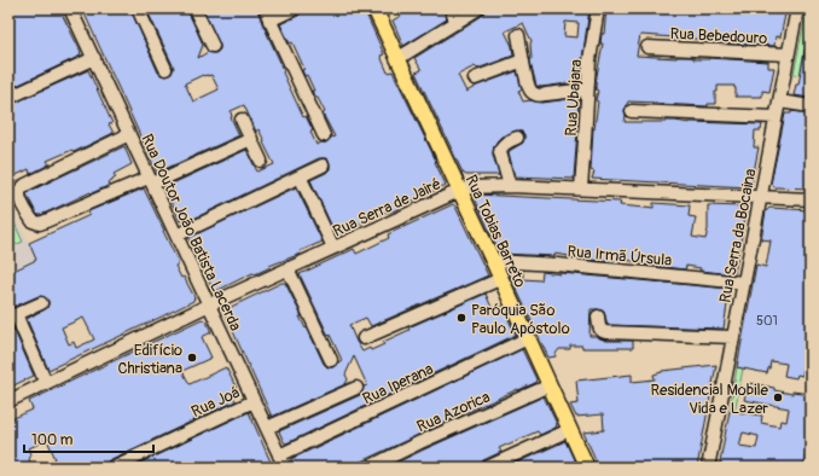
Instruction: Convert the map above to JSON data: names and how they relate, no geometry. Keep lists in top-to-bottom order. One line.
{"streets":{"main road":["Rua Tobias Barreto"],"street":["Rua Bebedouro","Rua Ubajara","Rua Serra de Jairé","Rua Doutor João Batista Lacerda","Rua Serra da Bocaina","Rua Irmã Úrsula","Rua Iperana","Rua Joá","Rua Azorica"]},"crossings":[["Rua Bebedouro","Rua Serra da Bocaina"],["Rua Ubajara","Rua Serra de Jairé"],["Rua Serra de Jairé","Rua Tobias Barreto"],["Rua Serra de Jairé","Rua Doutor João Batista Lacerda"],["Rua Serra de Jairé","Rua Serra da Bocaina"],["Rua Tobias Barreto","Rua Irmã Úrsula"],["Rua Tobias Barreto","Rua Iperana"],["Rua Tobias Barreto","Rua Azorica"],["Rua Doutor João Batista Lacerda","Rua Iperana"],["Rua Doutor João Batista Lacerda","Rua Joá"],["Rua Serra da Bocaina","Rua Irmã Úrsula"]],"places":["Paróquia São Paulo Apóstolo","Edifício Christiana","Residencial Mobile Vida e Lazer"],"house_numbers":["501"],"scale_bar":"100 m"}
